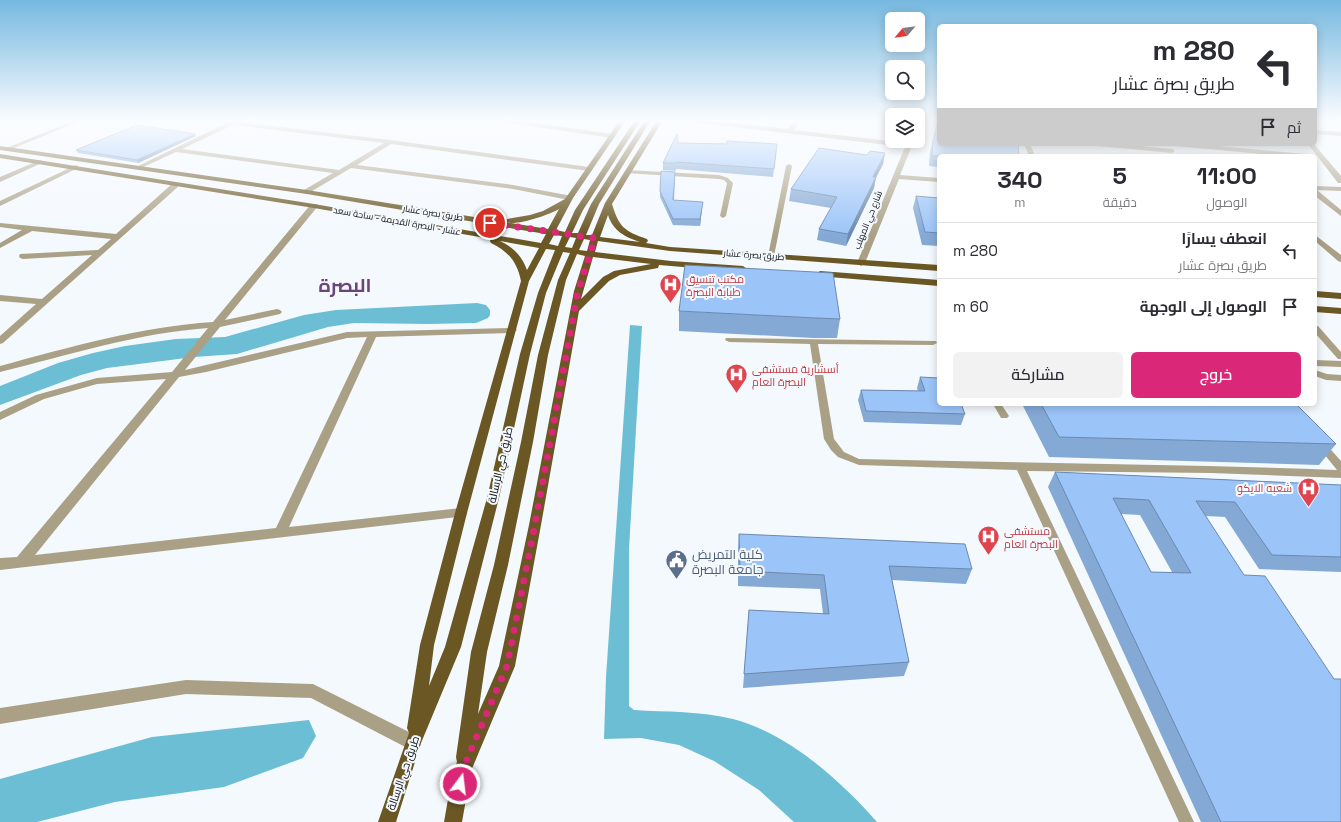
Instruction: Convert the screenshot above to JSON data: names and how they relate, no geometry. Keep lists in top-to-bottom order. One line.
{"streets":{"main road":["طريق بصرة عشار","عشار - البصرة القديمة - ساحة سعد","طريق حي الرسالة"],"street":["شارع حي المهلب"]},"crossings":[["طريق بصرة عشار","شارع حي المهلب"],["طريق بصرة عشار","طريق حي الرسالة"],["عشار - البصرة القديمة - ساحة سعد","طريق حي الرسالة"]],"districts":["البصرة"],"places":{"hospital":["مكتب تنسيق طبابة البصرة","أسشارية مستشفى البصرة العام","شعبه الايكو","مستشفى البصرة العام"],"public building":["كلية التمريض جامعة البصرة"]},"north":"bottom left","page":{"turn":["280 m","طريق بصرة عشار"],"then":"ثم","eta":["11:00","الوصول","5","دقيقة","340","m"],"list":[{"name":"انعطف يسارًا","note":"طريق بصرة عشار","value":"280 m"},{"name":"الوصول إلى الوجهة","value":"60 m"}],"buttons":["خروج","مشاركة"]}}
